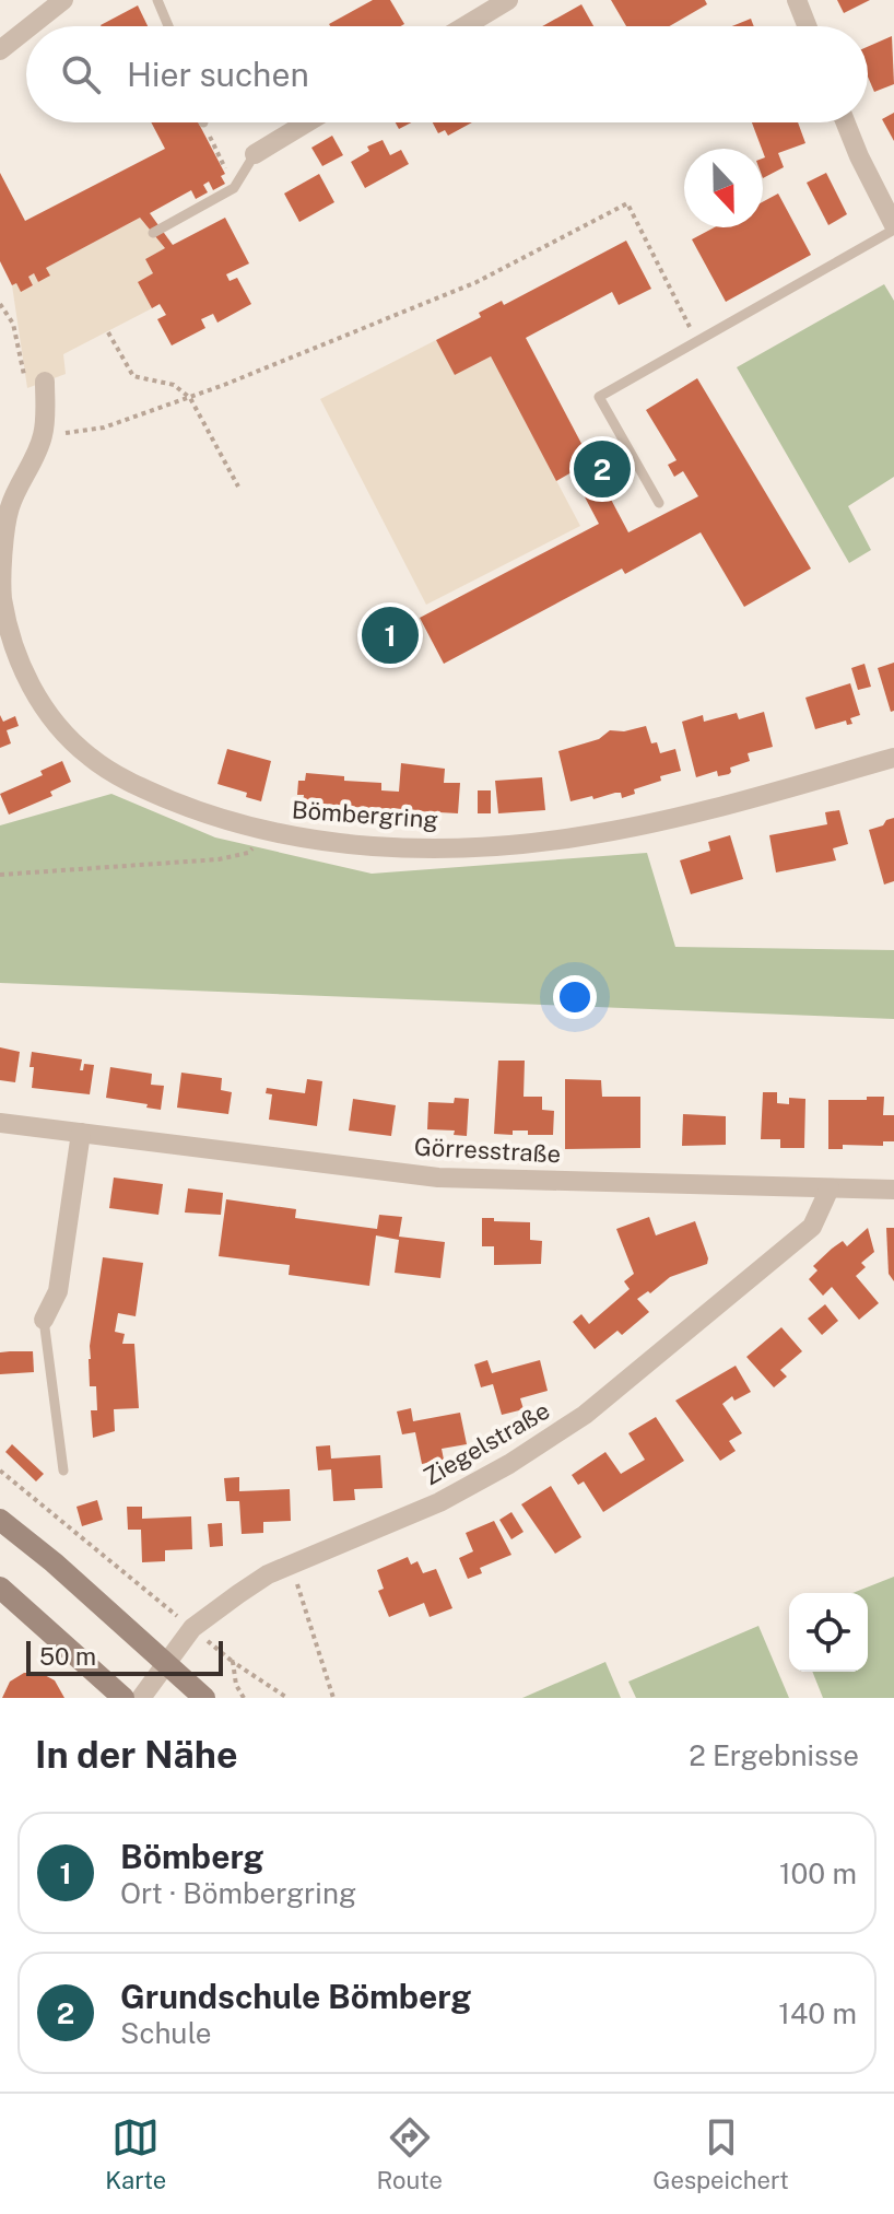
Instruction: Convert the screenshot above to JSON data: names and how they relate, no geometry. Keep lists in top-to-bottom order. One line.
{"streets":{"street":["Bömbergring","Görresstraße","Ziegelstraße"]},"crossings":[["Görresstraße","Ziegelstraße"]],"scale_bar":"50 m","north":"bottom","page":{"search":"Hier suchen","pins":["2","1"],"scale":"50 m","heading":["In der Nähe","2 Ergebnisse"],"list":[{"mark":"1","name":"Bömberg","note":"Ort · Bömbergring","value":"100 m"},{"mark":"2","name":"Grundschule Bömberg","note":"Schule","value":"140 m"}],"nav":["Karte","Route","Gespeichert"]}}
